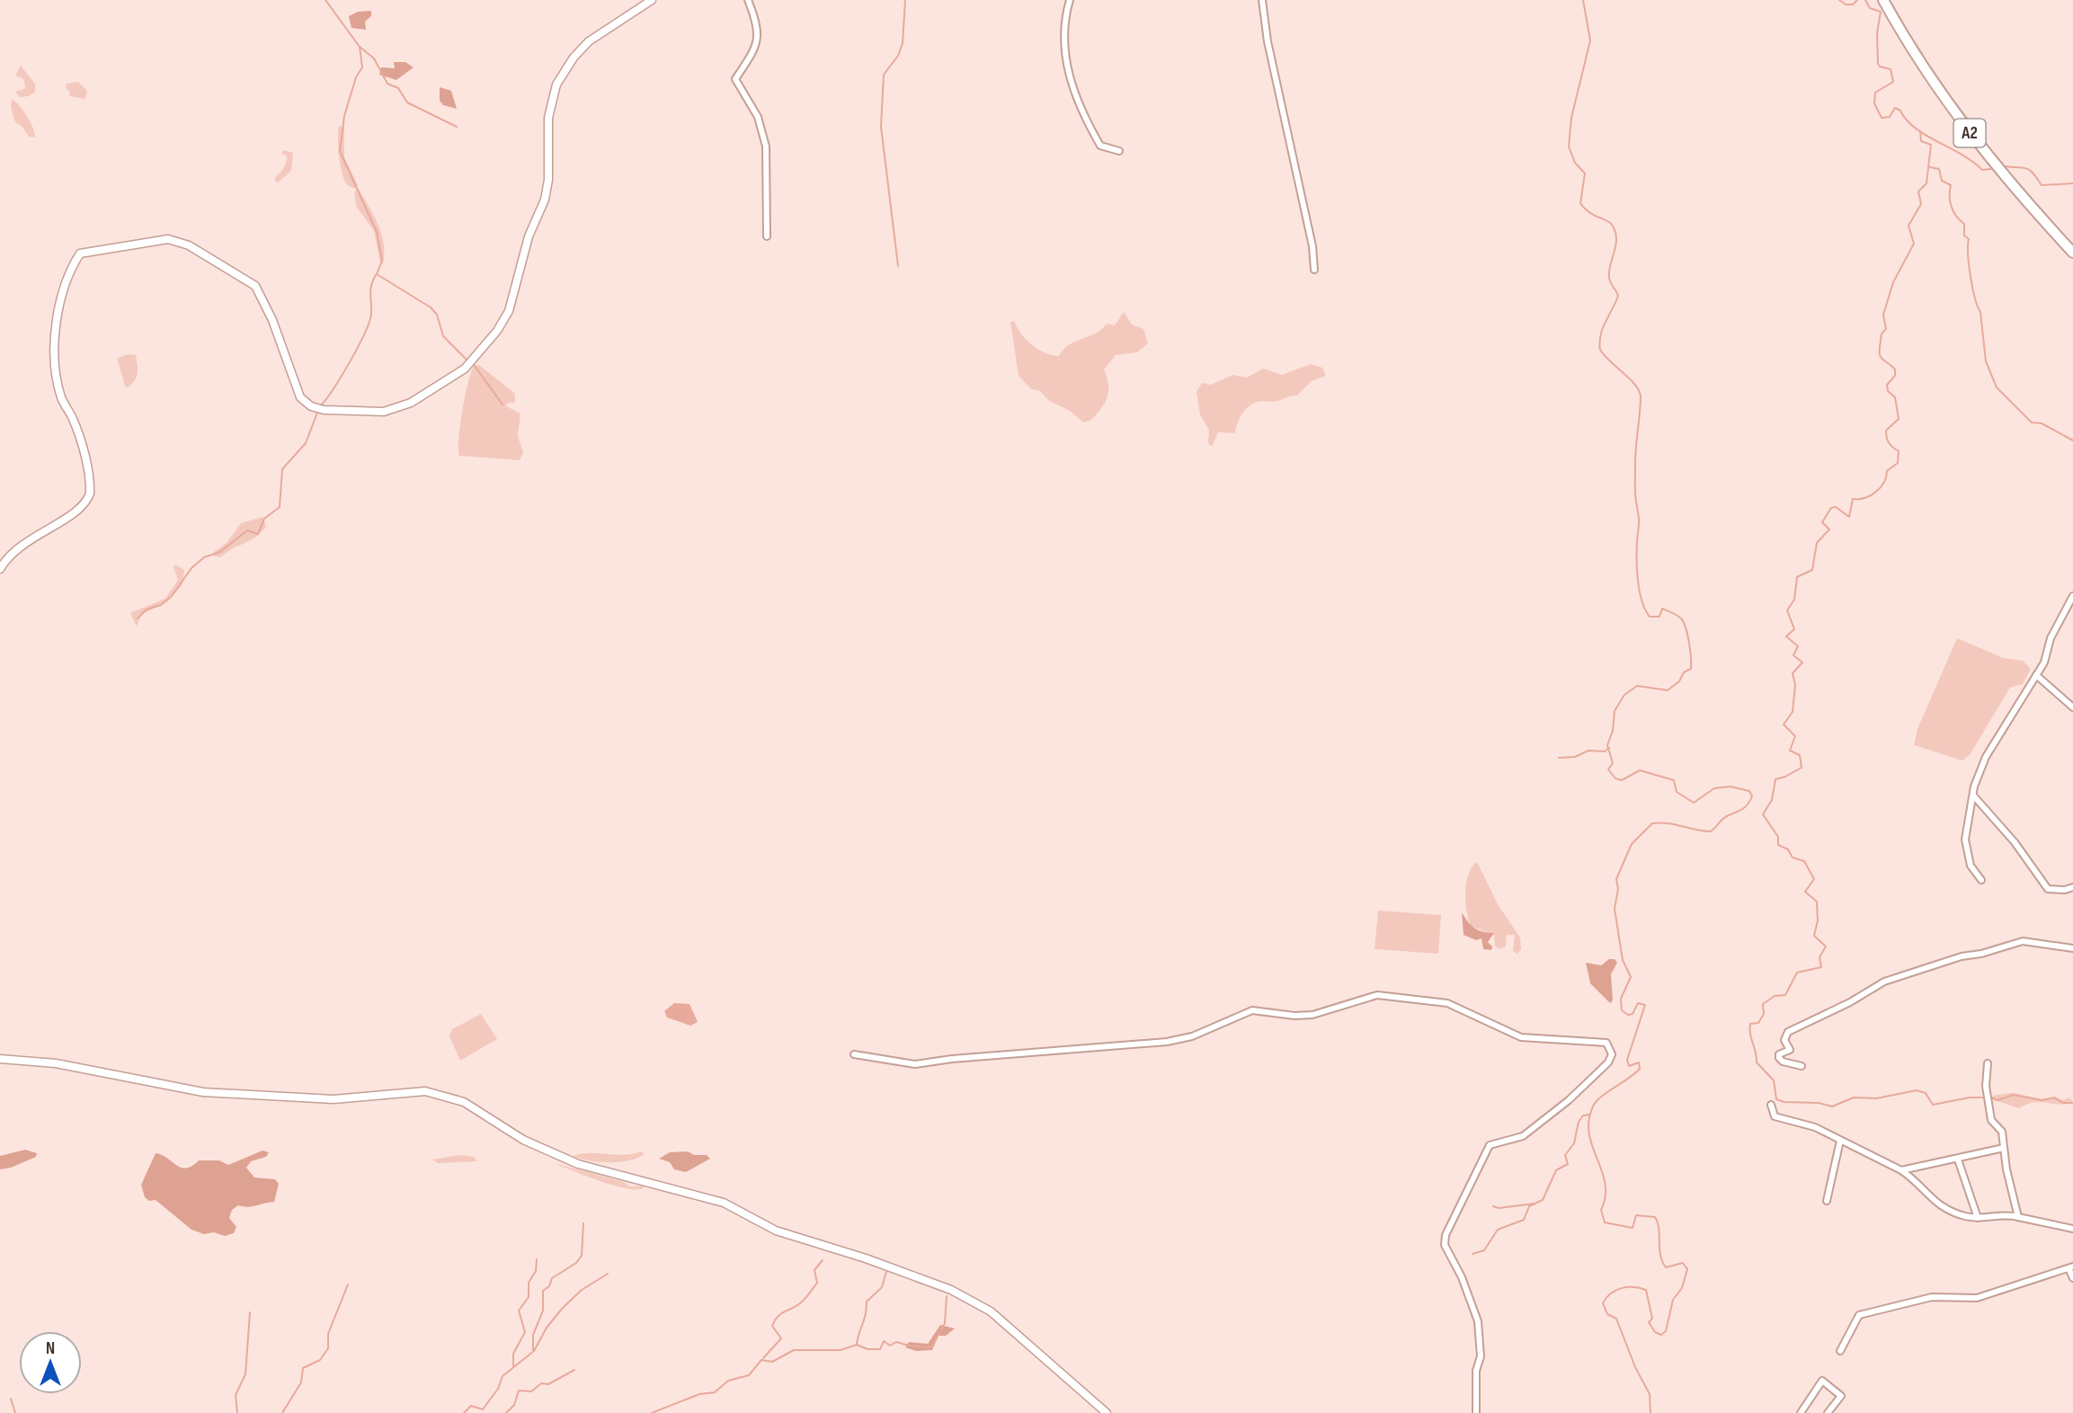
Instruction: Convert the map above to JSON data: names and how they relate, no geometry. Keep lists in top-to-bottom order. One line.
{"streets":{"main road":["A2"]},"north":"top"}
